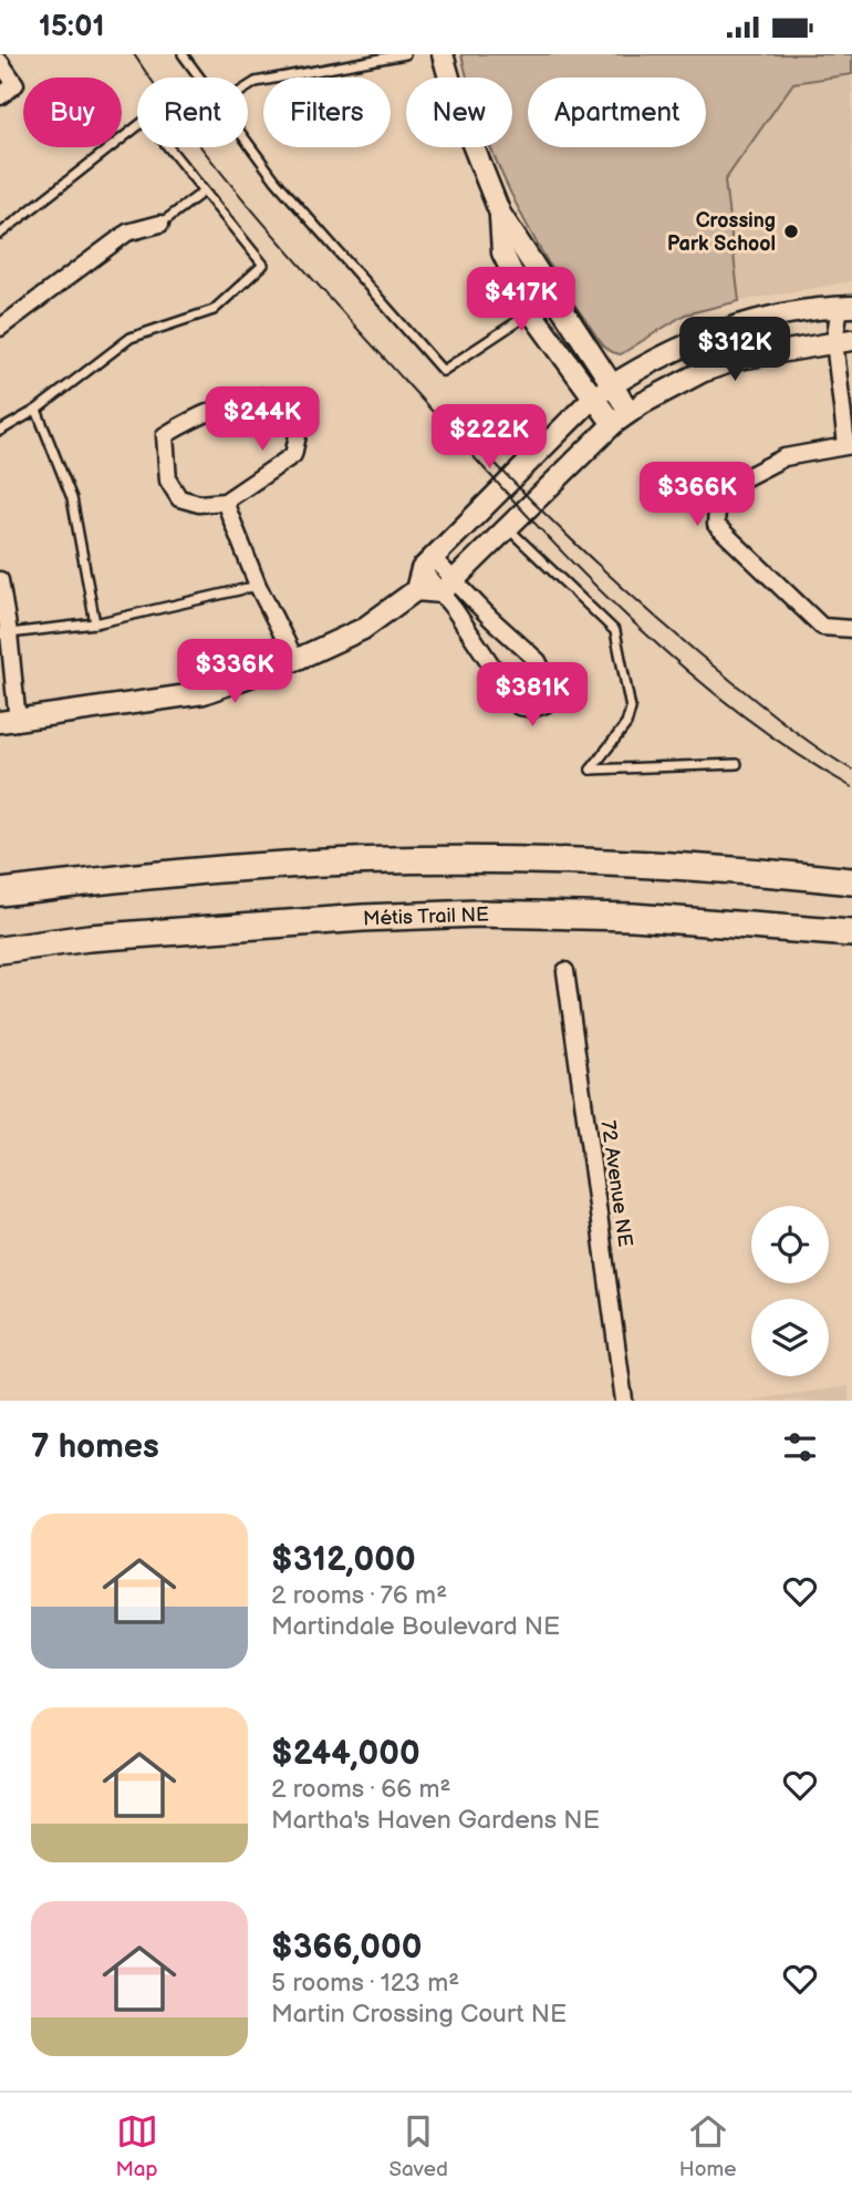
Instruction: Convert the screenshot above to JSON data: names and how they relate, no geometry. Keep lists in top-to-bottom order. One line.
{"streets":{"main road":["Métis Trail NE"],"street":["72 Avenue NE"]},"places":["Crossing Park School"],"page":{"status":"15:01","chip":["Buy","Rent","Filters","New","Apartment"],"price":["$417K","$312K","$244K","$222K","$366K","$336K","$381K"],"heading":"7 homes","list":[{"name":"$312,000","note":"2 rooms · 76 m² · Martindale Boulevard NE"},{"name":"$244,000","note":"2 rooms · 66 m² · Martha's Haven Gardens NE"},{"name":"$366,000","note":"5 rooms · 123 m² · Martin Crossing Court NE"}],"tabs":["Map","Saved","Home"]}}
